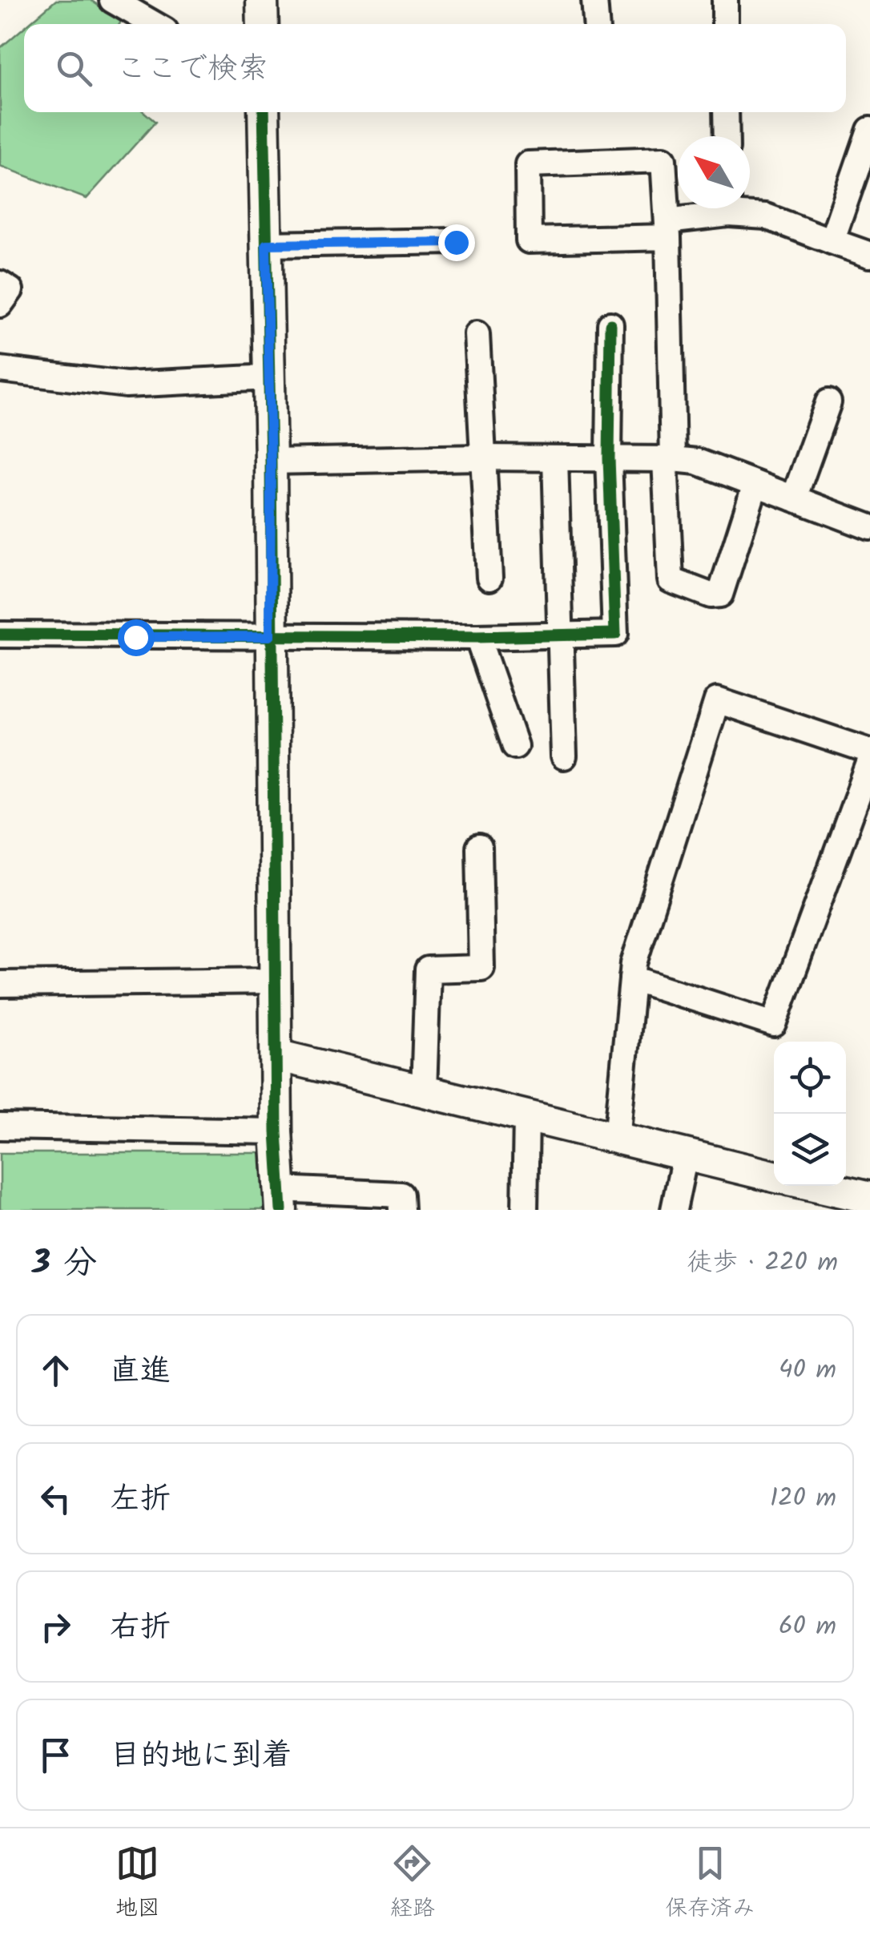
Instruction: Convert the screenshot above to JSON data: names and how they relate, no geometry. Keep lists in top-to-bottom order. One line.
{"north":"top left","page":{"search":"ここで検索","heading":["3 分","徒歩 · 220 m"],"list":[["直進","40 m"],["左折","120 m"],["右折","60 m"],"目的地に到着"],"nav":["地図","経路","保存済み"]}}
